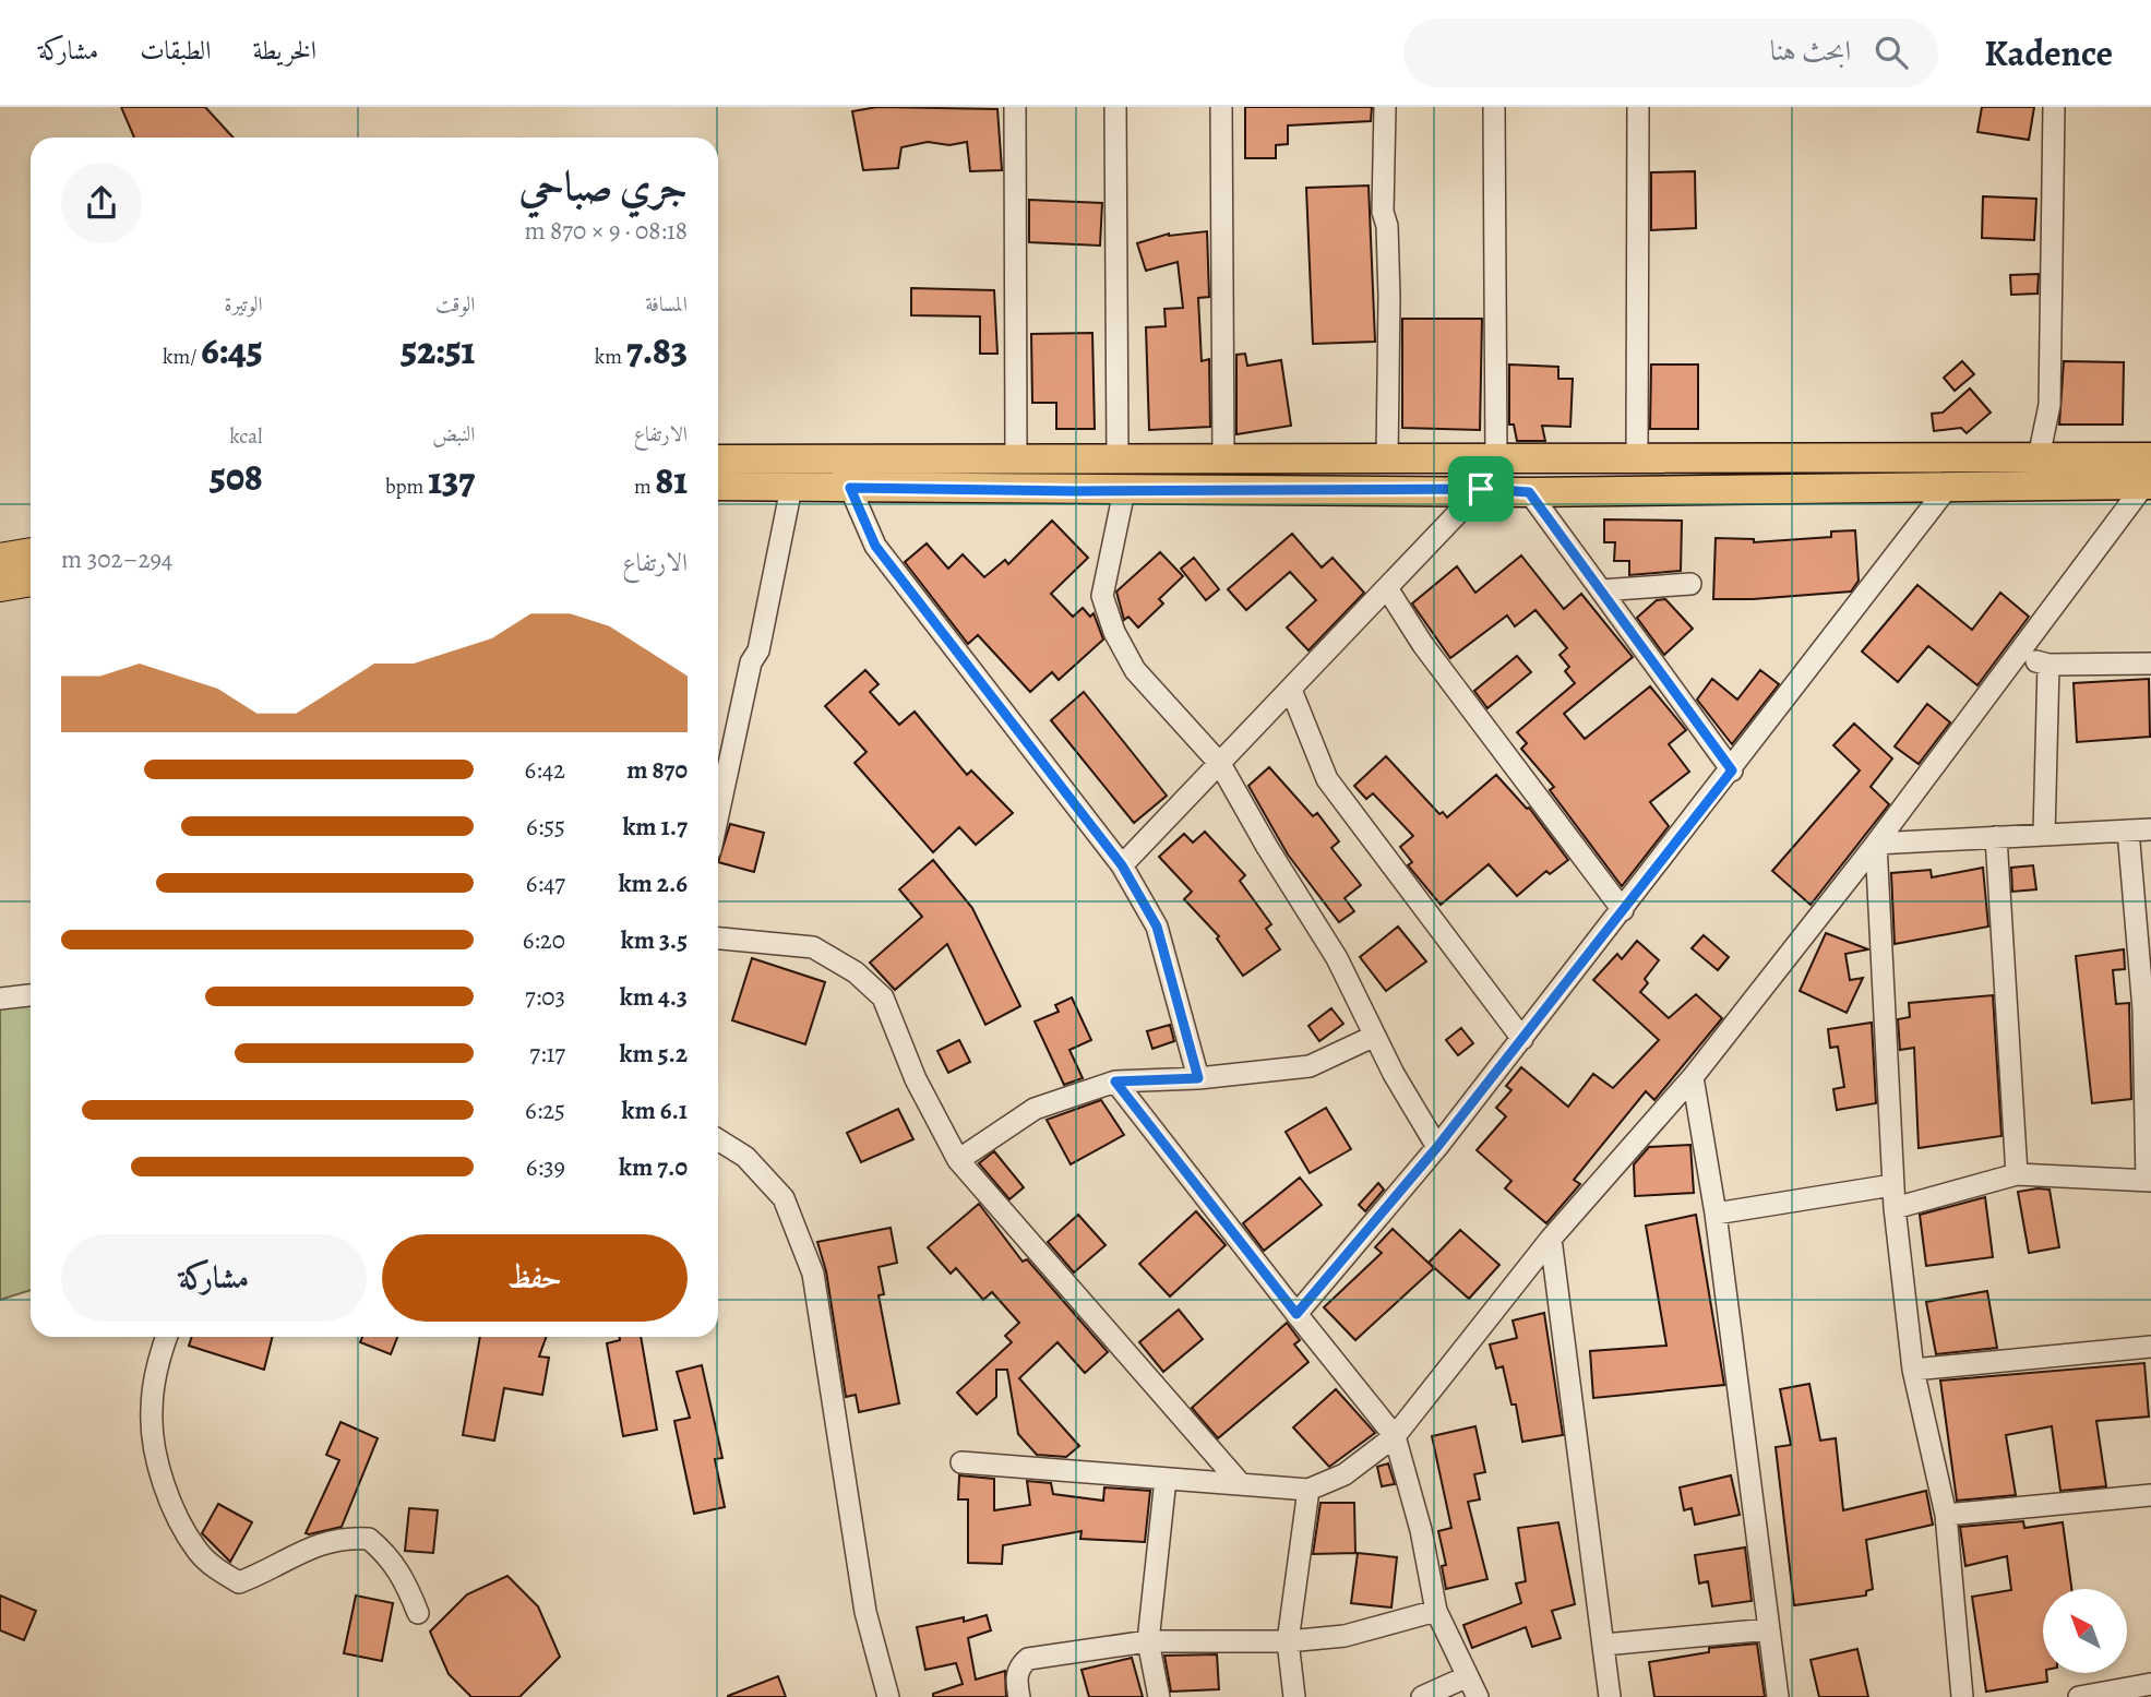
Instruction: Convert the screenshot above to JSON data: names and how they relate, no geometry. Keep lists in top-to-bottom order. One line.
{"north":"top left","page":{"header":"Kadence","search":"ابحث هنا","nav":["الخريطة","الطبقات","مشاركة"],"heading":["جري صباحي","08:18 · 9 × 870 m"],"stats":[["المسافة","7.83 km"],["الوقت","52:51"],["الوتيرة","6:45 /km"],["الارتفاع","81 m"],["النبض","137 bpm"],["kcal","508"]],"chart":["الارتفاع","294–302 m"],"list":[{"name":"870 m","note":"6:42"},{"name":"1.7 km","note":"6:55"},{"name":"2.6 km","note":"6:47"},{"name":"3.5 km","note":"6:20"},{"name":"4.3 km","note":"7:03"},{"name":"5.2 km","note":"7:17"},{"name":"6.1 km","note":"6:25"},{"name":"7.0 km","note":"6:39"}],"buttons":["حفظ","مشاركة"]}}
